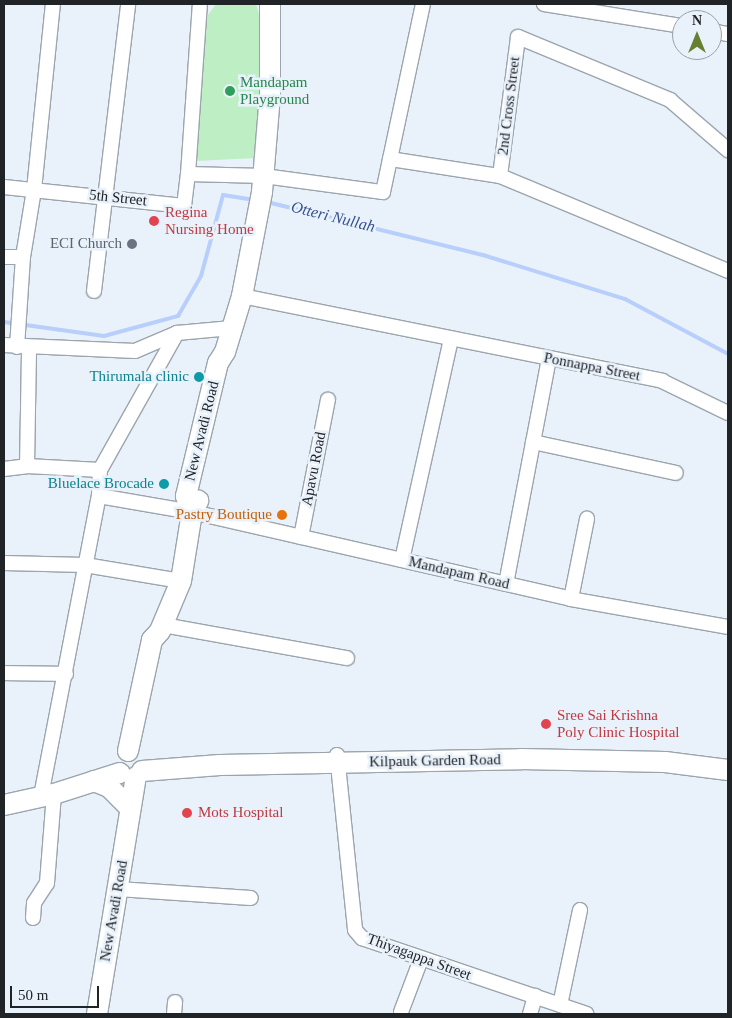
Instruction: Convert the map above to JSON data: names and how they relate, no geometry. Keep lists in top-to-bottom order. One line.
{"streets":{"main road":["New Avadi Road","Kilpauk Garden Road"],"street":["2nd Cross Street","5th Street","Ponnappa Street","Apavu Road","Mandapam Road","Thiyagappa Street"]},"crossings":[["Ponnappa Street","New Avadi Road"],["New Avadi Road","Mandapam Road"],["New Avadi Road","Kilpauk Garden Road"],["Apavu Road","Mandapam Road"],["Kilpauk Garden Road","Thiyagappa Street"]],"water":["Otteri Nullah"],"places":["Mandapam Playground","Regina Nursing Home","ECI Church","Thirumala clinic","Bluelace Brocade","Pastry Boutique","Sree Sai Krishna Poly Clinic Hospital","Mots Hospital"],"scale_bar":"50 m","north":"top"}
